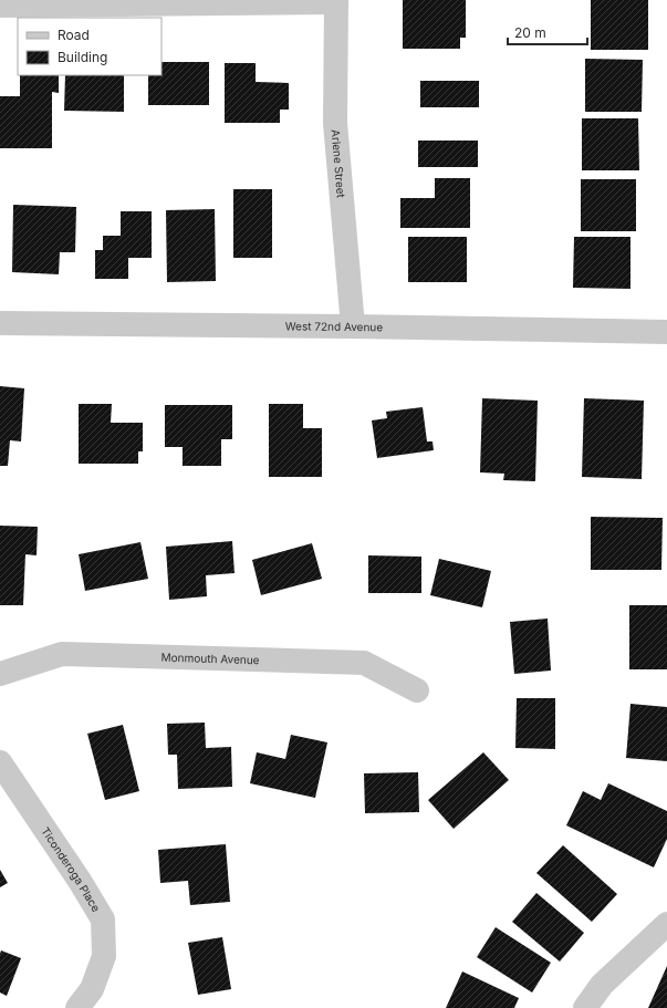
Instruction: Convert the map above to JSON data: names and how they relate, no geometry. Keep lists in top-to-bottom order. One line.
{"streets":{"street":["Arlene Street","West 72nd Avenue","Monmouth Avenue","Ticonderoga Place"]},"crossings":[["Arlene Street","West 72nd Avenue"]],"legend":["Road","Building"],"scale_bar":"20 m"}
